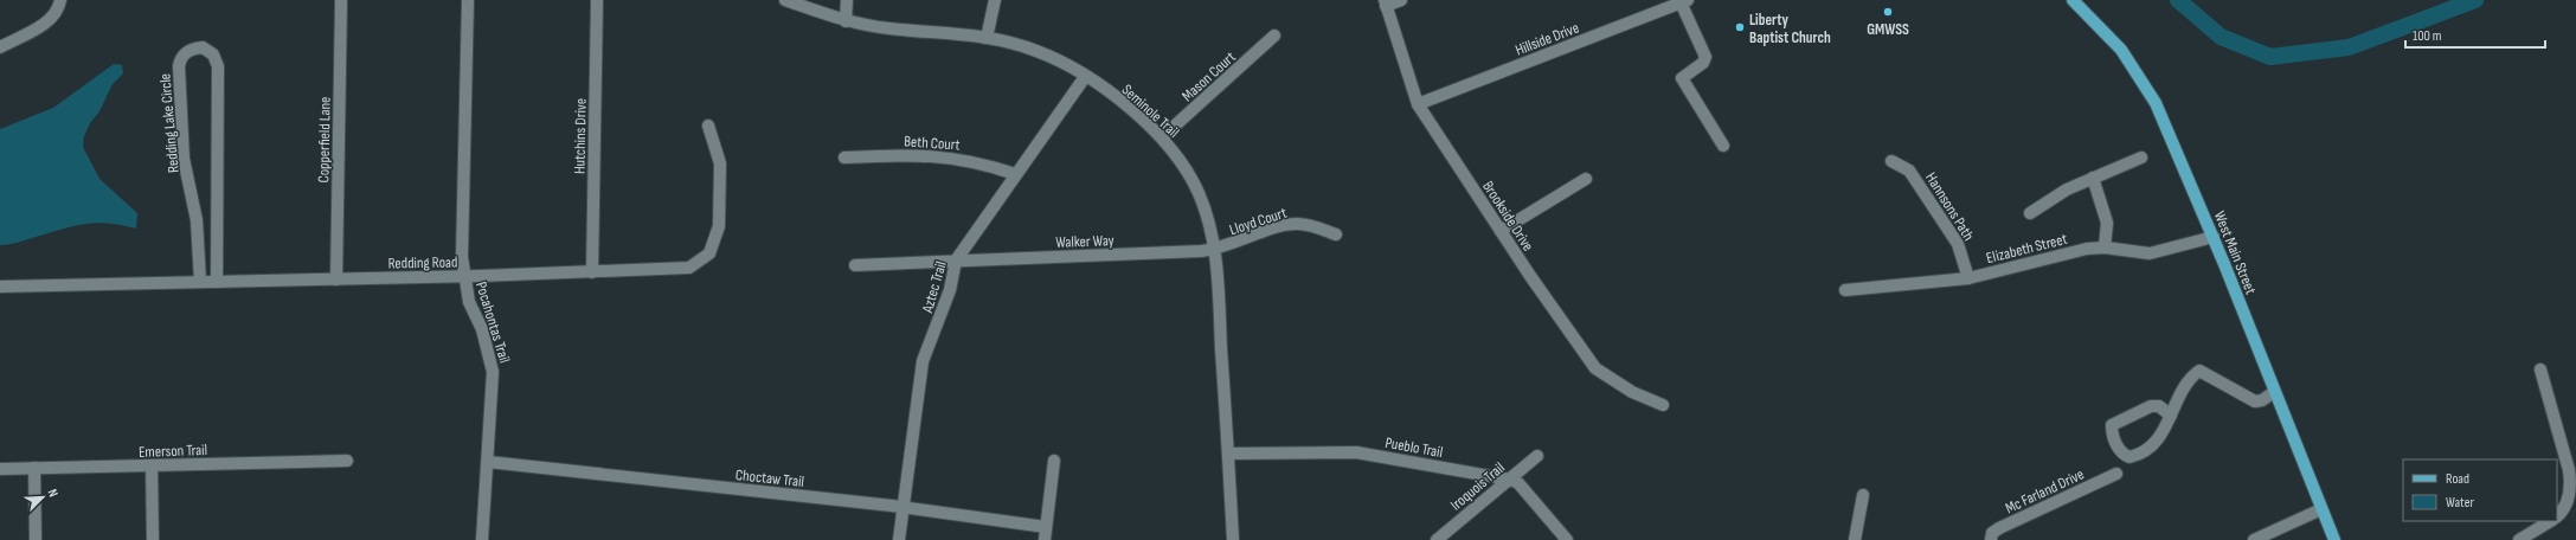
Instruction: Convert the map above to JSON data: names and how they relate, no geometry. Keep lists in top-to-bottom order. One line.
{"streets":{"main road":["West Main Street"],"street":["Hillside Drive","Mason Court","Seminole Trail","Redding Lake Circle","Hutchins Drive","Copperfield Lane","Beth Court","Hannsons Path","Brookside Drive","Lloyd Court","Walker Way","Elizabeth Street","Redding Road","Aztec Trail","Pocahontas Trail","Pueblo Trail","Emerson Trail","Choctaw Trail","Iroquois Trail","Mc Farland Drive"]},"crossings":[["Hillside Drive","Brookside Drive"],["Mason Court","Seminole Trail"],["Seminole Trail","Lloyd Court"],["Seminole Trail","Walker Way"],["Seminole Trail","Aztec Trail"],["Seminole Trail","Pueblo Trail"],["Redding Lake Circle","Redding Road"],["Hutchins Drive","Redding Road"],["Copperfield Lane","Redding Road"],["Beth Court","Aztec Trail"],["Hannsons Path","Elizabeth Street"],["Lloyd Court","Walker Way"],["Walker Way","Aztec Trail"],["Elizabeth Street","West Main Street"],["Redding Road","Pocahontas Trail"],["Aztec Trail","Choctaw Trail"],["Pocahontas Trail","Choctaw Trail"],["Pueblo Trail","Iroquois Trail"]],"places":["GMWSS","Liberty Baptist Church"],"legend":["Road","Water"],"scale_bar":"100 m","north":"top right"}
